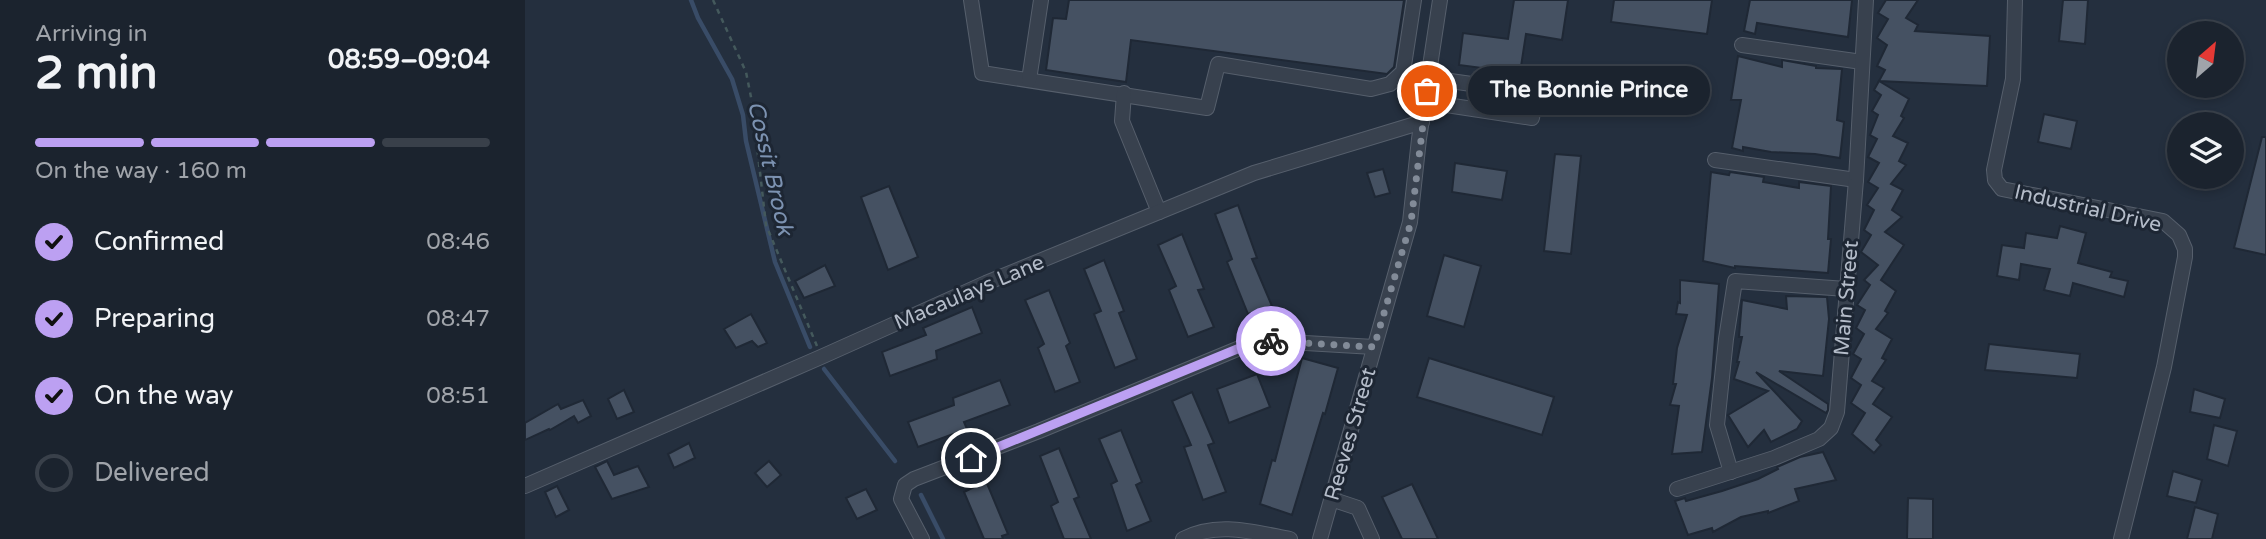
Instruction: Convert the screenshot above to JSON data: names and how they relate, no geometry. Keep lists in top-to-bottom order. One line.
{"streets":{"street":["Industrial Drive","Macaulays Lane","Main Street","Reeves Street"]},"crossings":[["Macaulays Lane","Reeves Street"]],"water":["Cossit Brook"],"places":["The Bonnie Prince"],"north":"top right","page":{"heading":["2 min","Arriving in","08:59–09:04"],"bubble":"The Bonnie Prince","bar":"On the way · 160 m","list":[["Confirmed","08:46"],["Preparing","08:47"],["On the way","08:51"],"Delivered"]}}
